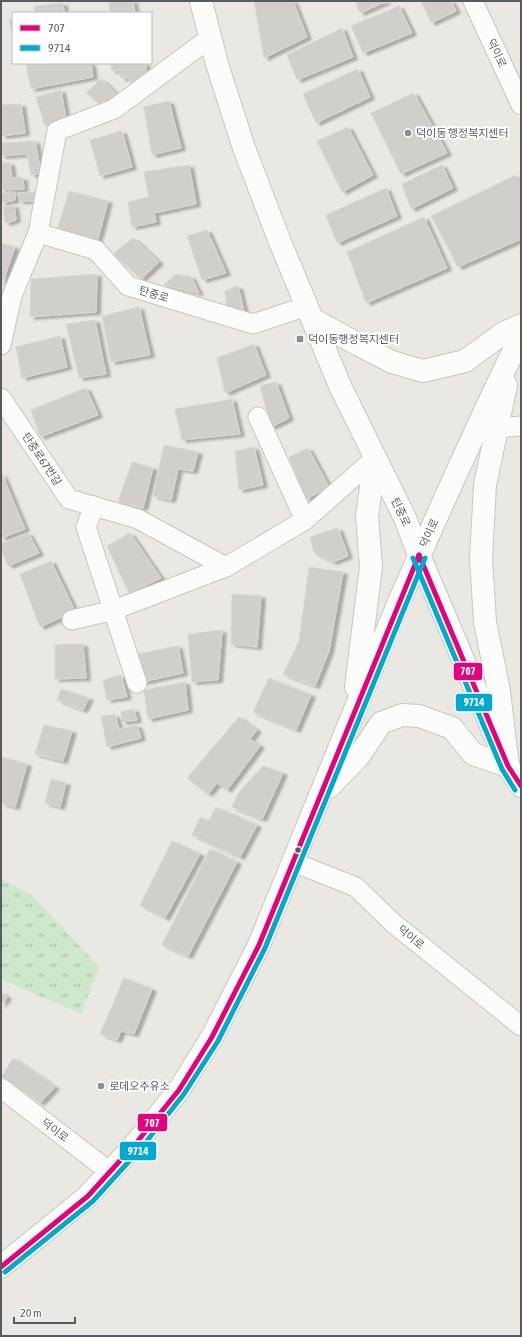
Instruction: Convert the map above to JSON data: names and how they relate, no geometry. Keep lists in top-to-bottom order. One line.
{"streets":{"main road":["덕이로","탄중로"],"street":["탄중로67번길"]},"crossings":[["덕이로","탄중로"]],"places":{"other":["덕이동 행정복지센터","로데오주유소"],"transit":["덕이동행정복지센터"]},"lines":["transit line 707","transit line 9714"],"legend":["707","9714"],"scale_bar":"20 m"}
